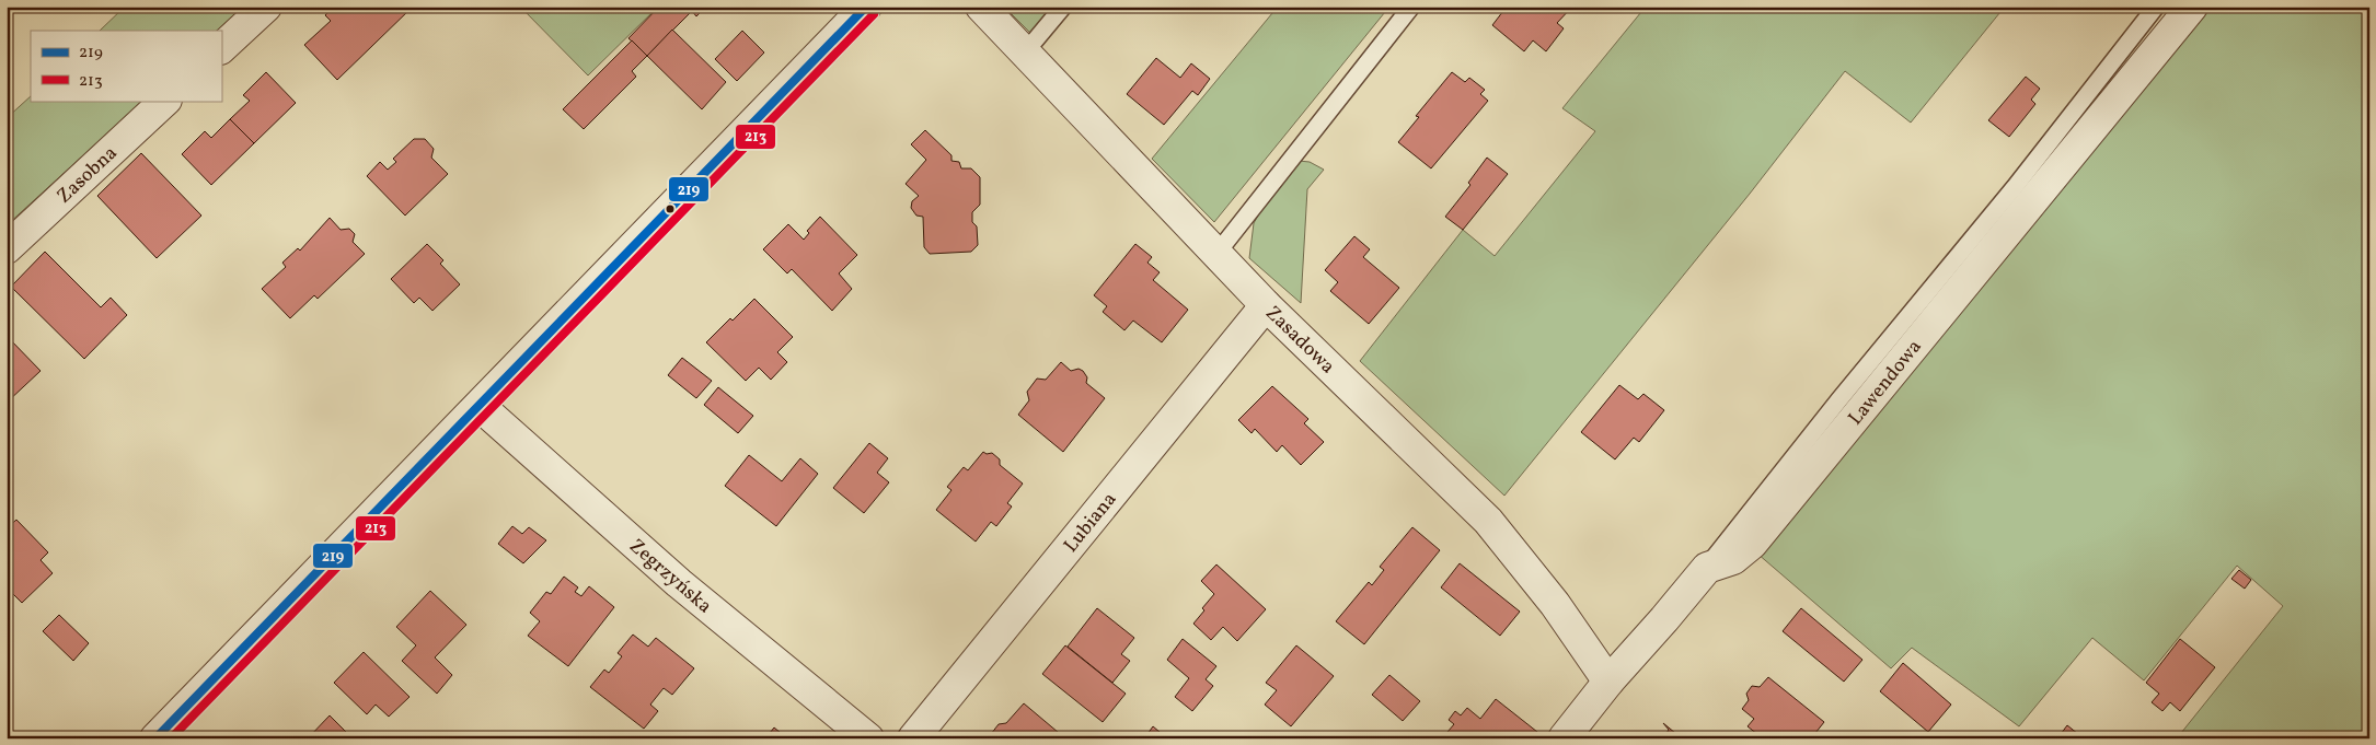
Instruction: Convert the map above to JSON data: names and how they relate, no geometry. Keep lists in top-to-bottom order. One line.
{"streets":{"street":["Zasobna","Zasadowa","Lawendowa","Lubiana","Zegrzyńska"]},"crossings":[["Zasadowa","Lubiana"]],"lines":["transit line 219","transit line 213"],"legend":["219","213"]}
